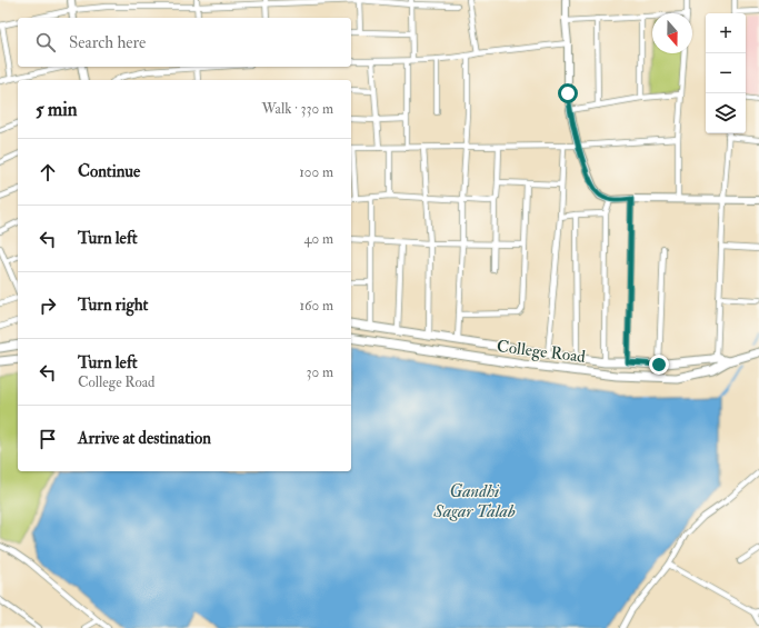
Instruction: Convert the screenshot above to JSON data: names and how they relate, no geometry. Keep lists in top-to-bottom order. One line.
{"streets":{"main road":["College Road"]},"water":["Gandhi Sagar Talab"],"north":"bottom","page":{"map_buttons":["+","−"],"search":"Search here","heading":["5 min","Walk · 330 m"],"list":[["Continue","100 m"],["Turn left","40 m"],["Turn right","160 m"],["Turn left","College Road","30 m"],"Arrive at destination"]}}
